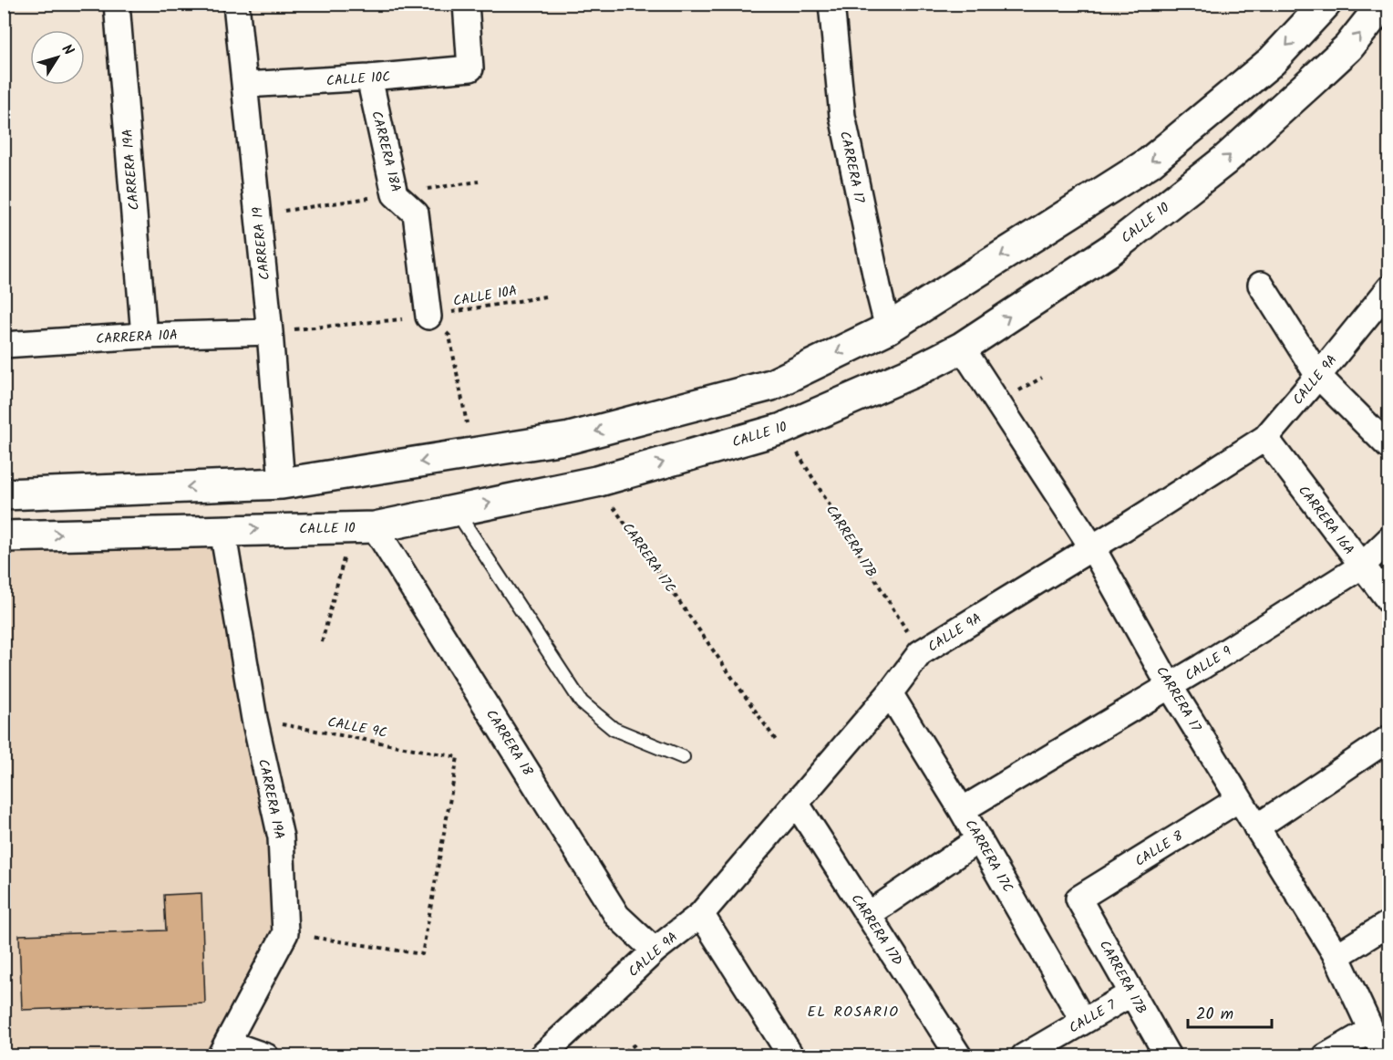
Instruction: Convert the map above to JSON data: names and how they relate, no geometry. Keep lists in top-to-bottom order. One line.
{"streets":{"main road":["CALLE 10"],"street":["CALLE 10C","CARRERA 18A","CARRERA 17","CARRERA 19A","CARRERA 19","CARRERA 10A","CALLE 9A","CARRERA 16A","CARRERA 17B","CARRERA 17C","CALLE 9","CARRERA 18","CALLE 8","CARRERA 17D","CALLE 7"],"path":["CALLE 10A","CALLE 9C"]},"crossings":[["CALLE 10C","CARRERA 18A"],["CALLE 10C","CARRERA 19"],["CARRERA 18A","CALLE 10A"],["CARRERA 17","CALLE 10"],["CARRERA 17","CALLE 9A"],["CARRERA 17","CALLE 9"],["CARRERA 17","CALLE 8"],["CARRERA 19A","CALLE 10"],["CARRERA 19A","CARRERA 10A"],["CARRERA 19A","CALLE 9C"],["CALLE 10","CARRERA 17B"],["CALLE 10","CARRERA 17C"],["CALLE 10","CARRERA 18"],["CARRERA 19","CALLE 10A"],["CARRERA 19","CARRERA 10A"],["CALLE 10A","CARRERA 10A"],["CALLE 9A","CARRERA 16A"],["CALLE 9A","CARRERA 17B"],["CALLE 9A","CARRERA 17C"],["CALLE 9A","CARRERA 18"],["CALLE 9A","CARRERA 17D"],["CARRERA 16A","CALLE 9"],["CARRERA 17B","CALLE 8"],["CARRERA 17B","CALLE 7"],["CARRERA 17C","CALLE 9"],["CARRERA 17C","CALLE 7"]],"districts":["EL ROSARIO"],"scale_bar":"20 m","north":"top right"}
